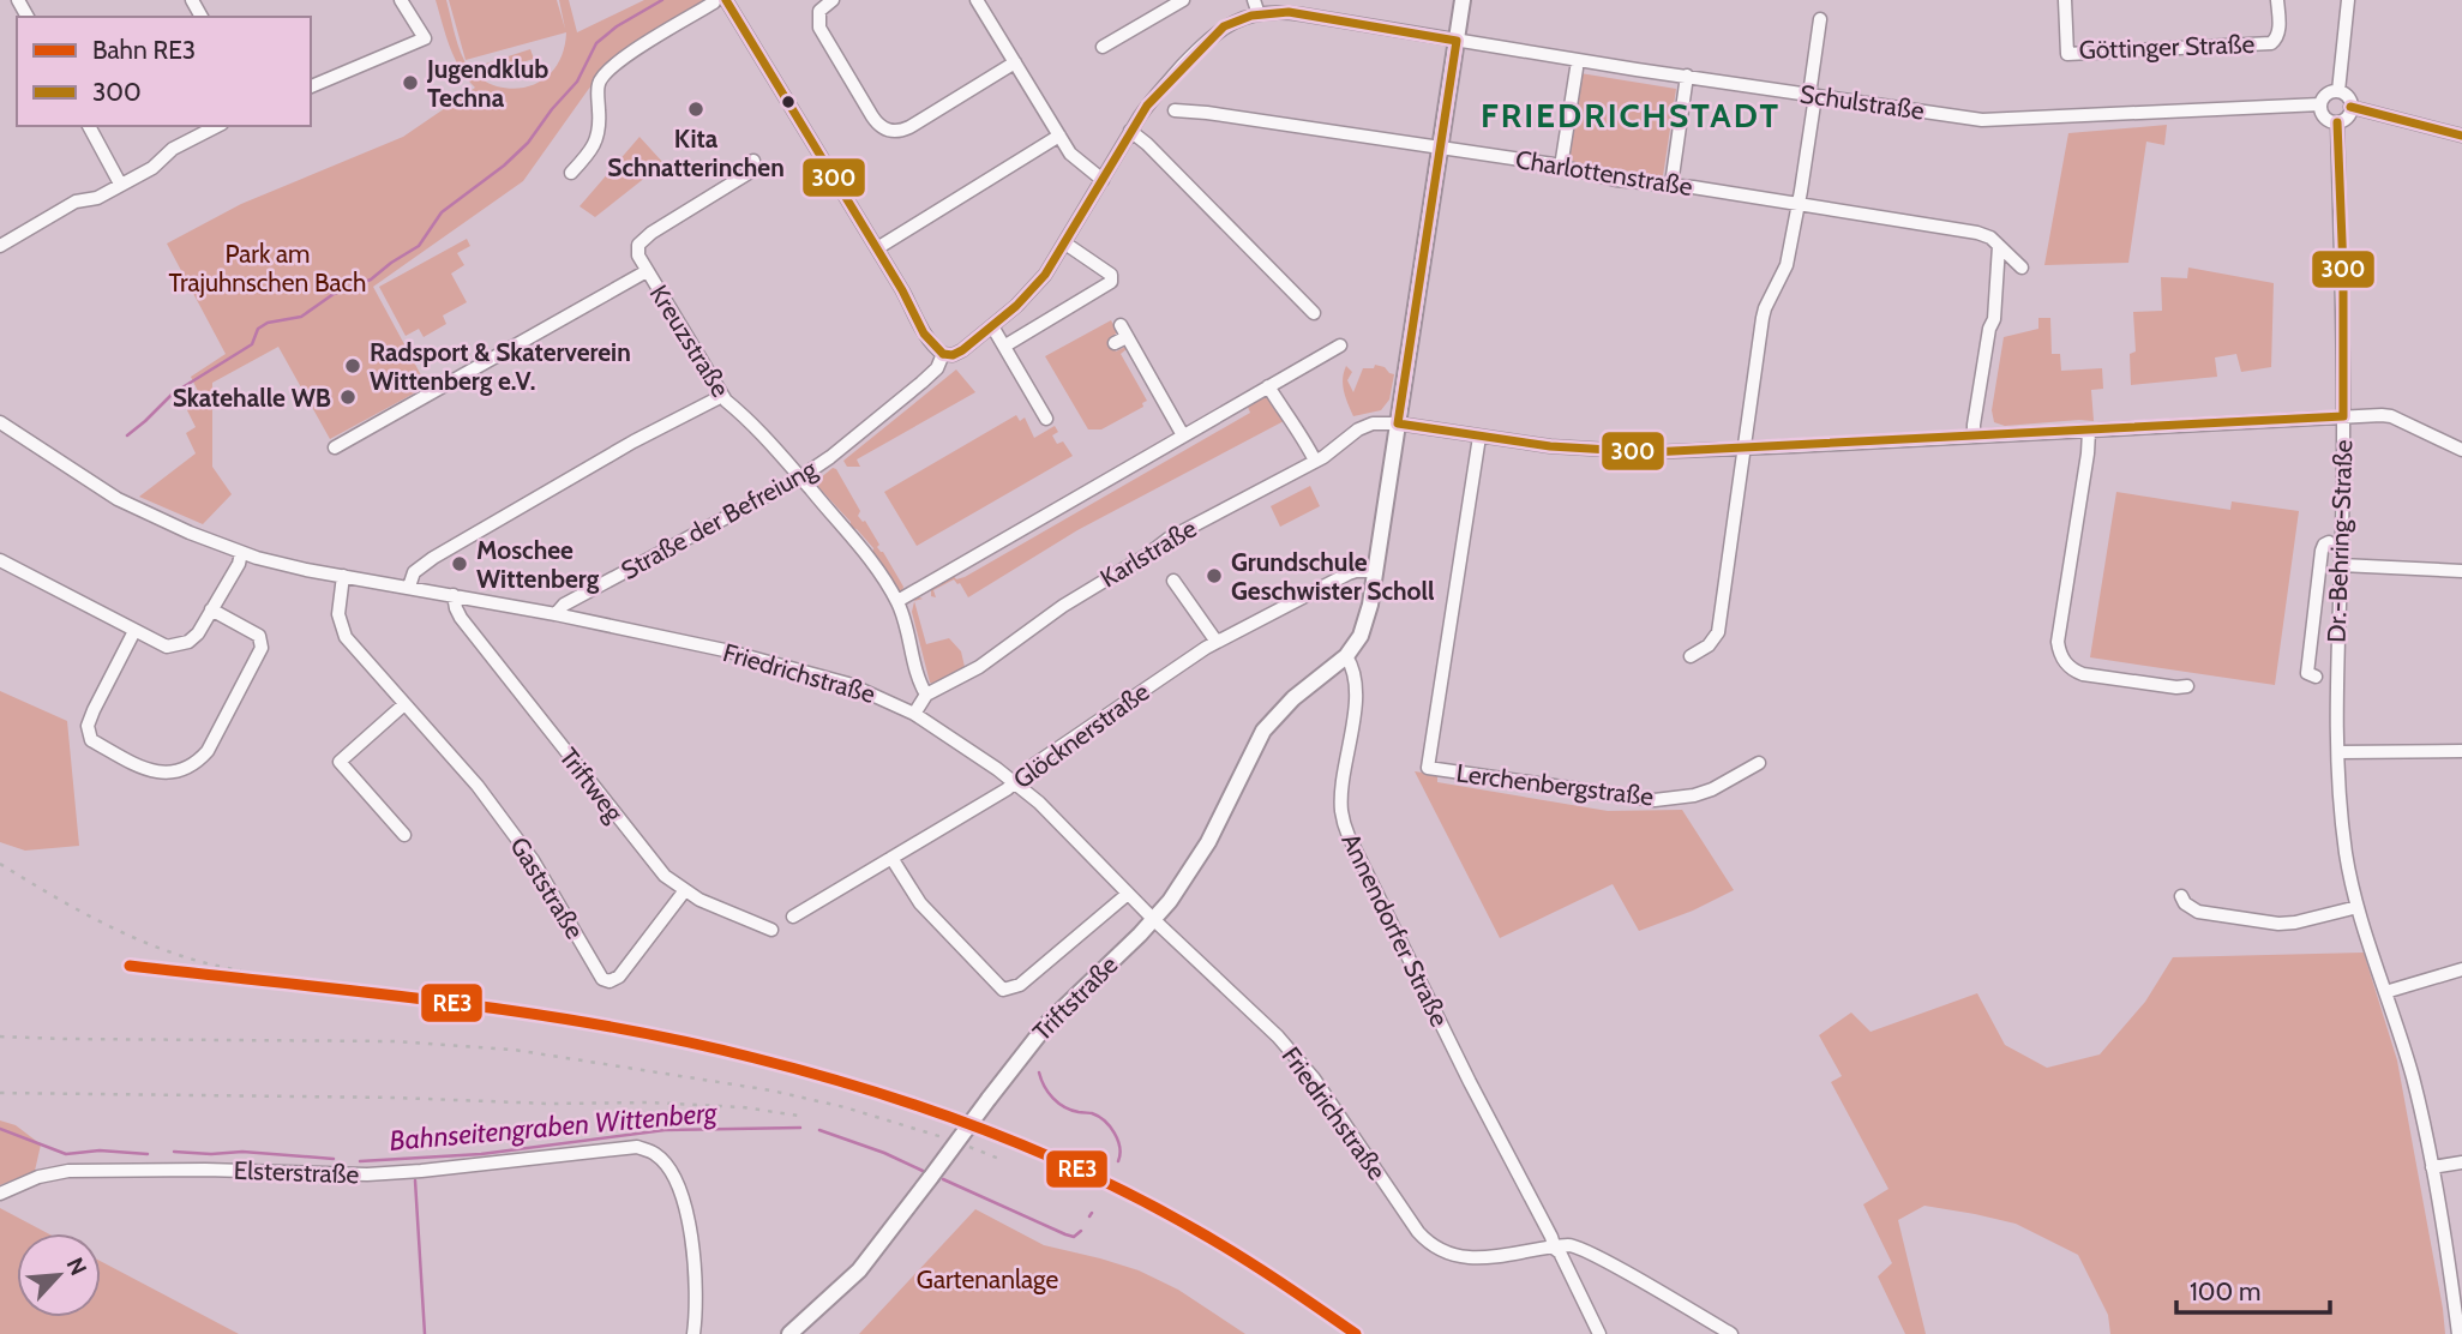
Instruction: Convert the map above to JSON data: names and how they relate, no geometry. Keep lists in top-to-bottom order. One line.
{"streets":{"main road":["Triftstraße"],"street":["Göttinger Straße","Schulstraße","Charlottenstraße","Kreuzstraße","Straße der Befreiung","Dr.-Behring-Straße","Karlstraße","Friedrichstraße","Glöcknerstraße","Triftweg","Lerchenbergstraße","Gaststraße","Annendorfer Straße","Elsterstraße"]},"crossings":[["Schulstraße","Straße der Befreiung"],["Schulstraße","Dr.-Behring-Straße"],["Kreuzstraße","Straße der Befreiung"],["Kreuzstraße","Karlstraße"],["Straße der Befreiung","Friedrichstraße"],["Karlstraße","Friedrichstraße"],["Friedrichstraße","Glöcknerstraße"],["Friedrichstraße","Triftweg"],["Friedrichstraße","Gaststraße"],["Friedrichstraße","Annendorfer Straße"],["Friedrichstraße","Triftstraße"],["Triftweg","Gaststraße"],["Annendorfer Straße","Triftstraße"]],"districts":["FRIEDRICHSTADT"],"water":["Bahnseitengraben Wittenberg"],"parks":["Park am Trajuhnschen Bach","Gartenanlage"],"places":["Jugendklub Techna","Kita Schnatterinchen","Radsport & Skaterverein Wittenberg e.V.","Skatehalle WB","Moschee Wittenberg","Grundschule Geschwister Scholl"],"lines":["transit line 300","rail line RE3"],"legend":["Bahn RE3","300"],"scale_bar":"100 m","north":"top right"}
